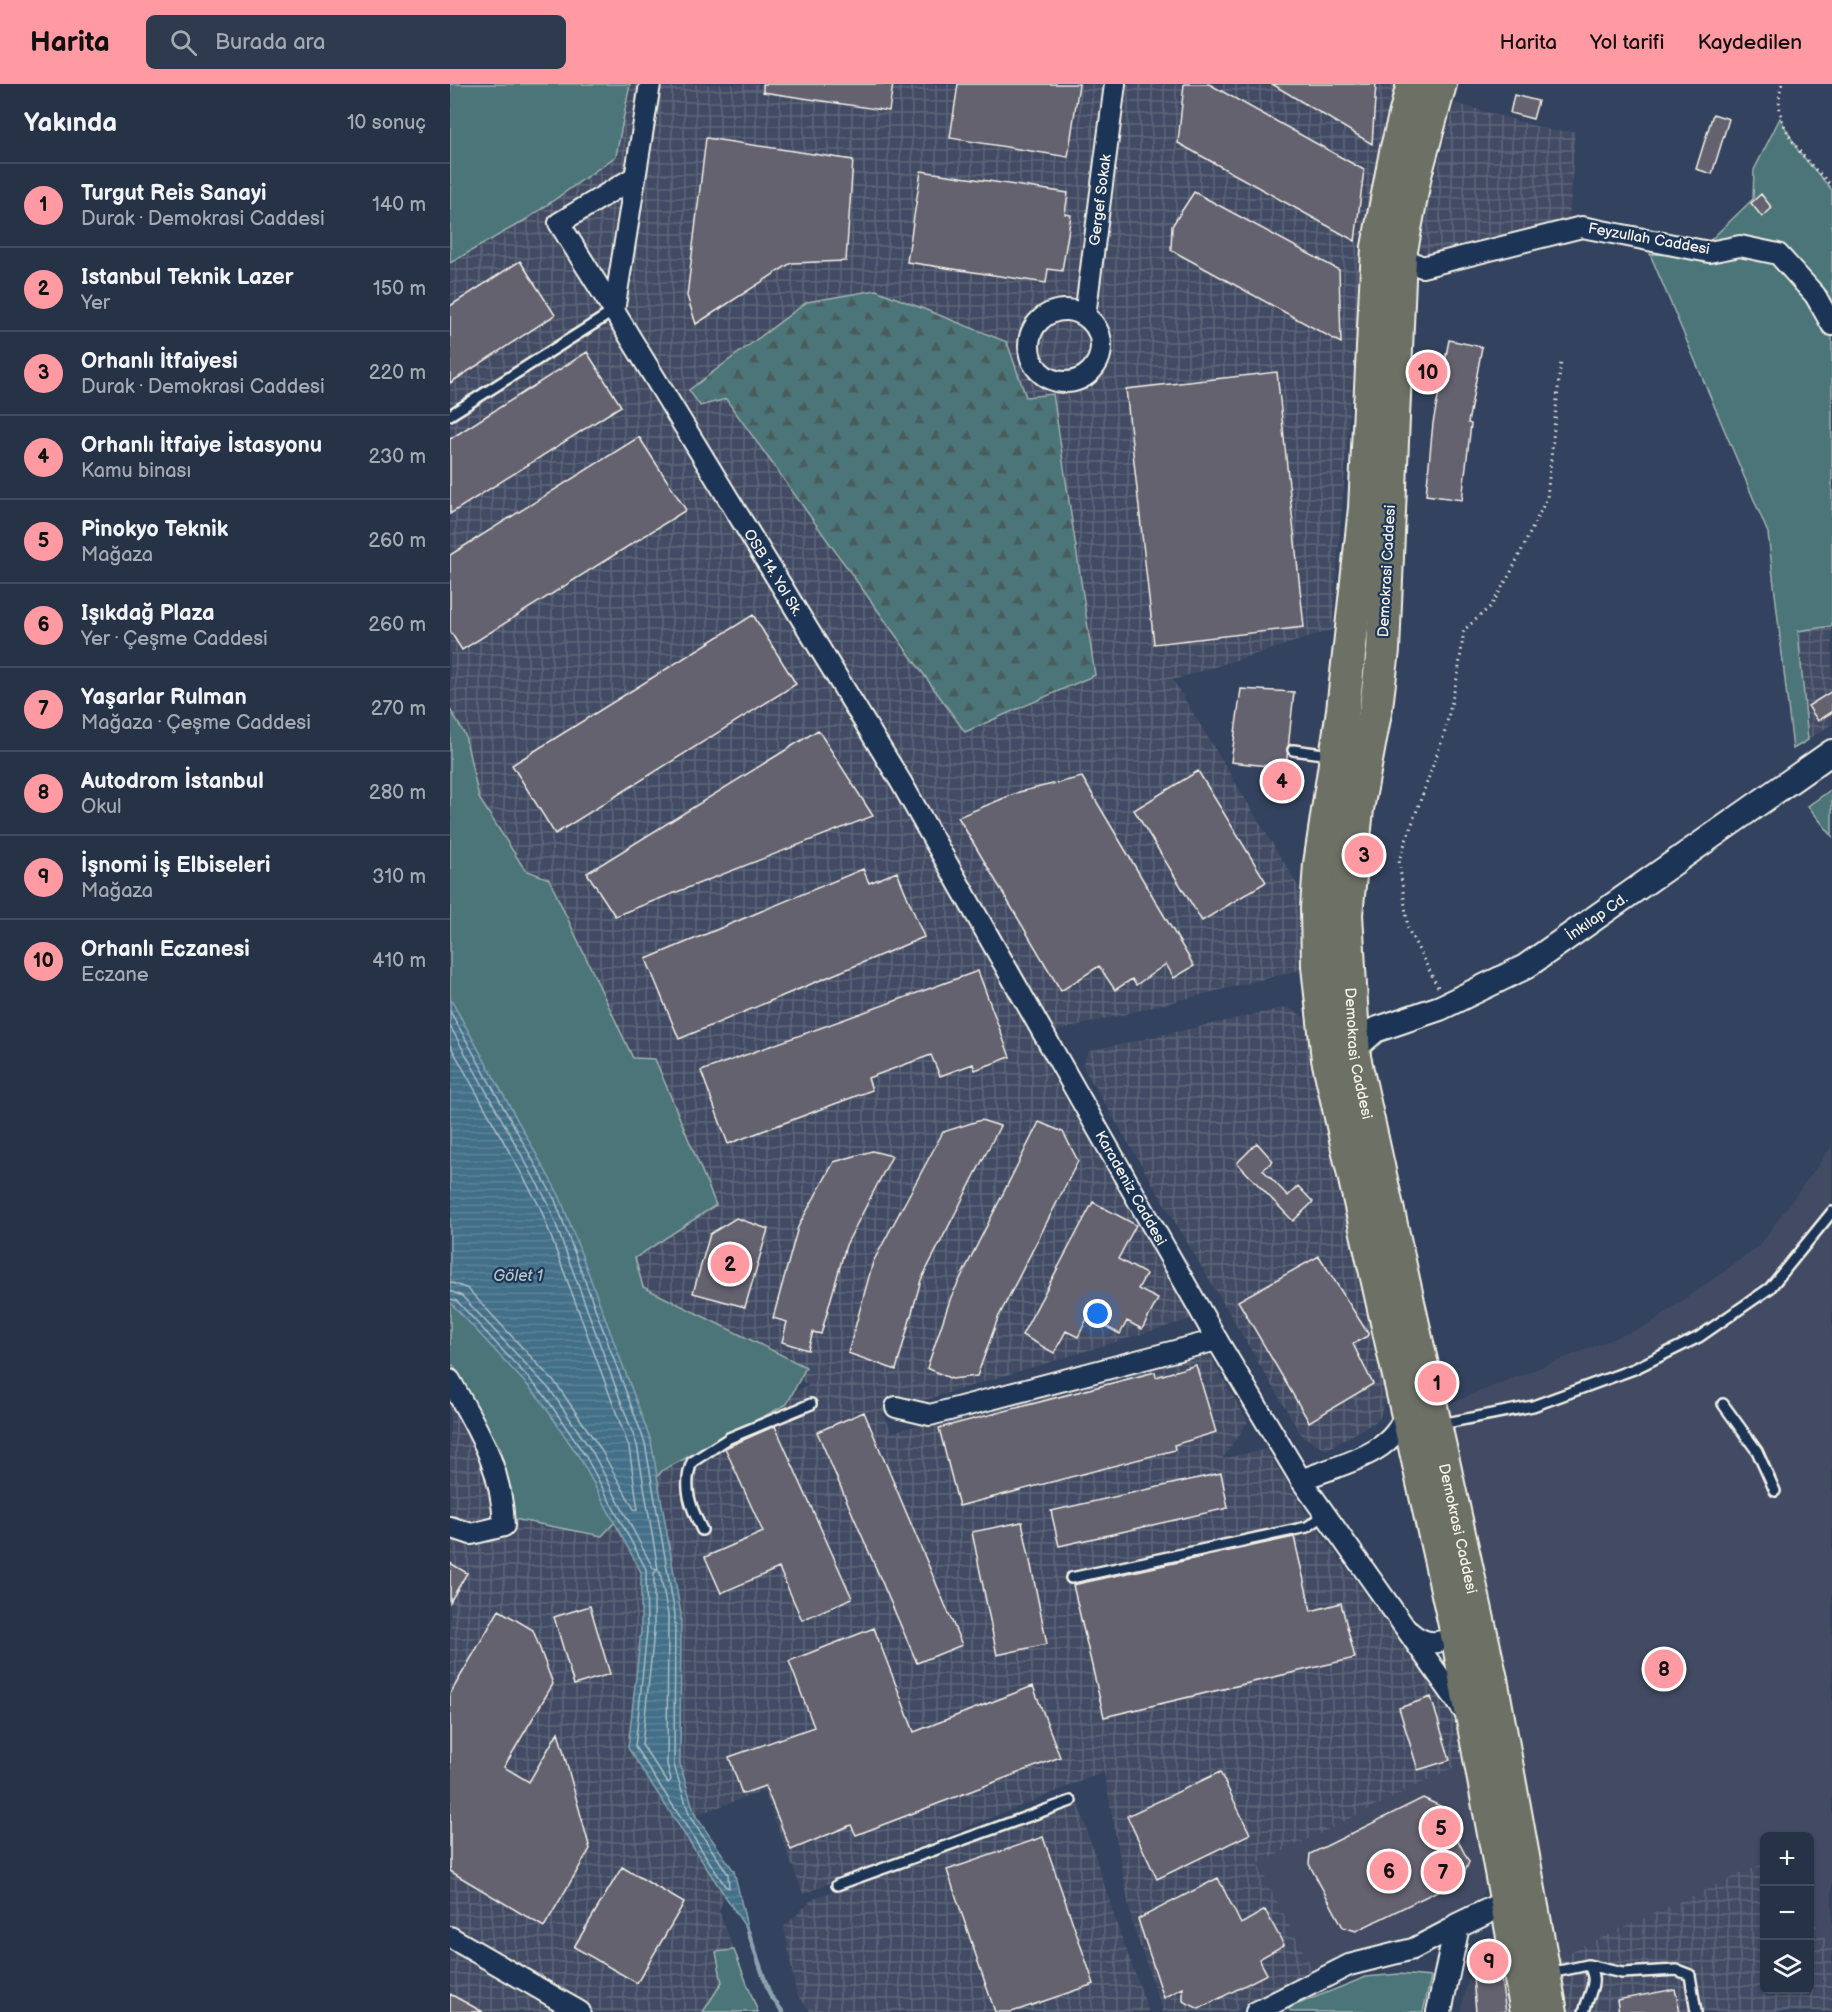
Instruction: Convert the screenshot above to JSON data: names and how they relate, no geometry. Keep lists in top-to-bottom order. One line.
{"streets":{"main road":["Demokrasi Caddesi"],"street":["Gergef Sokak","Feyzullah Caddesi","OSB 14. Yol Sk.","İnkılap Cd.","Karadeniz Caddesi"]},"crossings":[["Feyzullah Caddesi","Demokrasi Caddesi"],["Demokrasi Caddesi","İnkılap Cd."],["Demokrasi Caddesi","Karadeniz Caddesi"],["OSB 14. Yol Sk.","Karadeniz Caddesi"]],"water":["Gölet 1"],"page":{"header":"Harita","search":"Burada ara","nav":["Harita","Yol tarifi","Kaydedilen"],"heading":["Yakında","10 sonuç"],"list":[{"mark":"1","name":"Turgut Reis Sanayi","note":"Durak · Demokrasi Caddesi","value":"140 m"},{"mark":"2","name":"Istanbul Teknik Lazer","note":"Yer","value":"150 m"},{"mark":"3","name":"Orhanlı İtfaiyesi","note":"Durak · Demokrasi Caddesi","value":"220 m"},{"mark":"4","name":"Orhanlı İtfaiye İstasyonu","note":"Kamu binası","value":"230 m"},{"mark":"5","name":"Pinokyo Teknik","note":"Mağaza","value":"260 m"},{"mark":"6","name":"Işıkdağ Plaza","note":"Yer · Çeşme Caddesi","value":"260 m"},{"mark":"7","name":"Yaşarlar Rulman","note":"Mağaza · Çeşme Caddesi","value":"270 m"},{"mark":"8","name":"Autodrom İstanbul","note":"Okul","value":"280 m"},{"mark":"9","name":"İşnomi İş Elbiseleri","note":"Mağaza","value":"310 m"},{"mark":"10","name":"Orhanlı Eczanesi","note":"Eczane","value":"410 m"}],"pins":["10","4","3","2","1","8","5","6","7","9"],"map_buttons":["+","−"]}}
